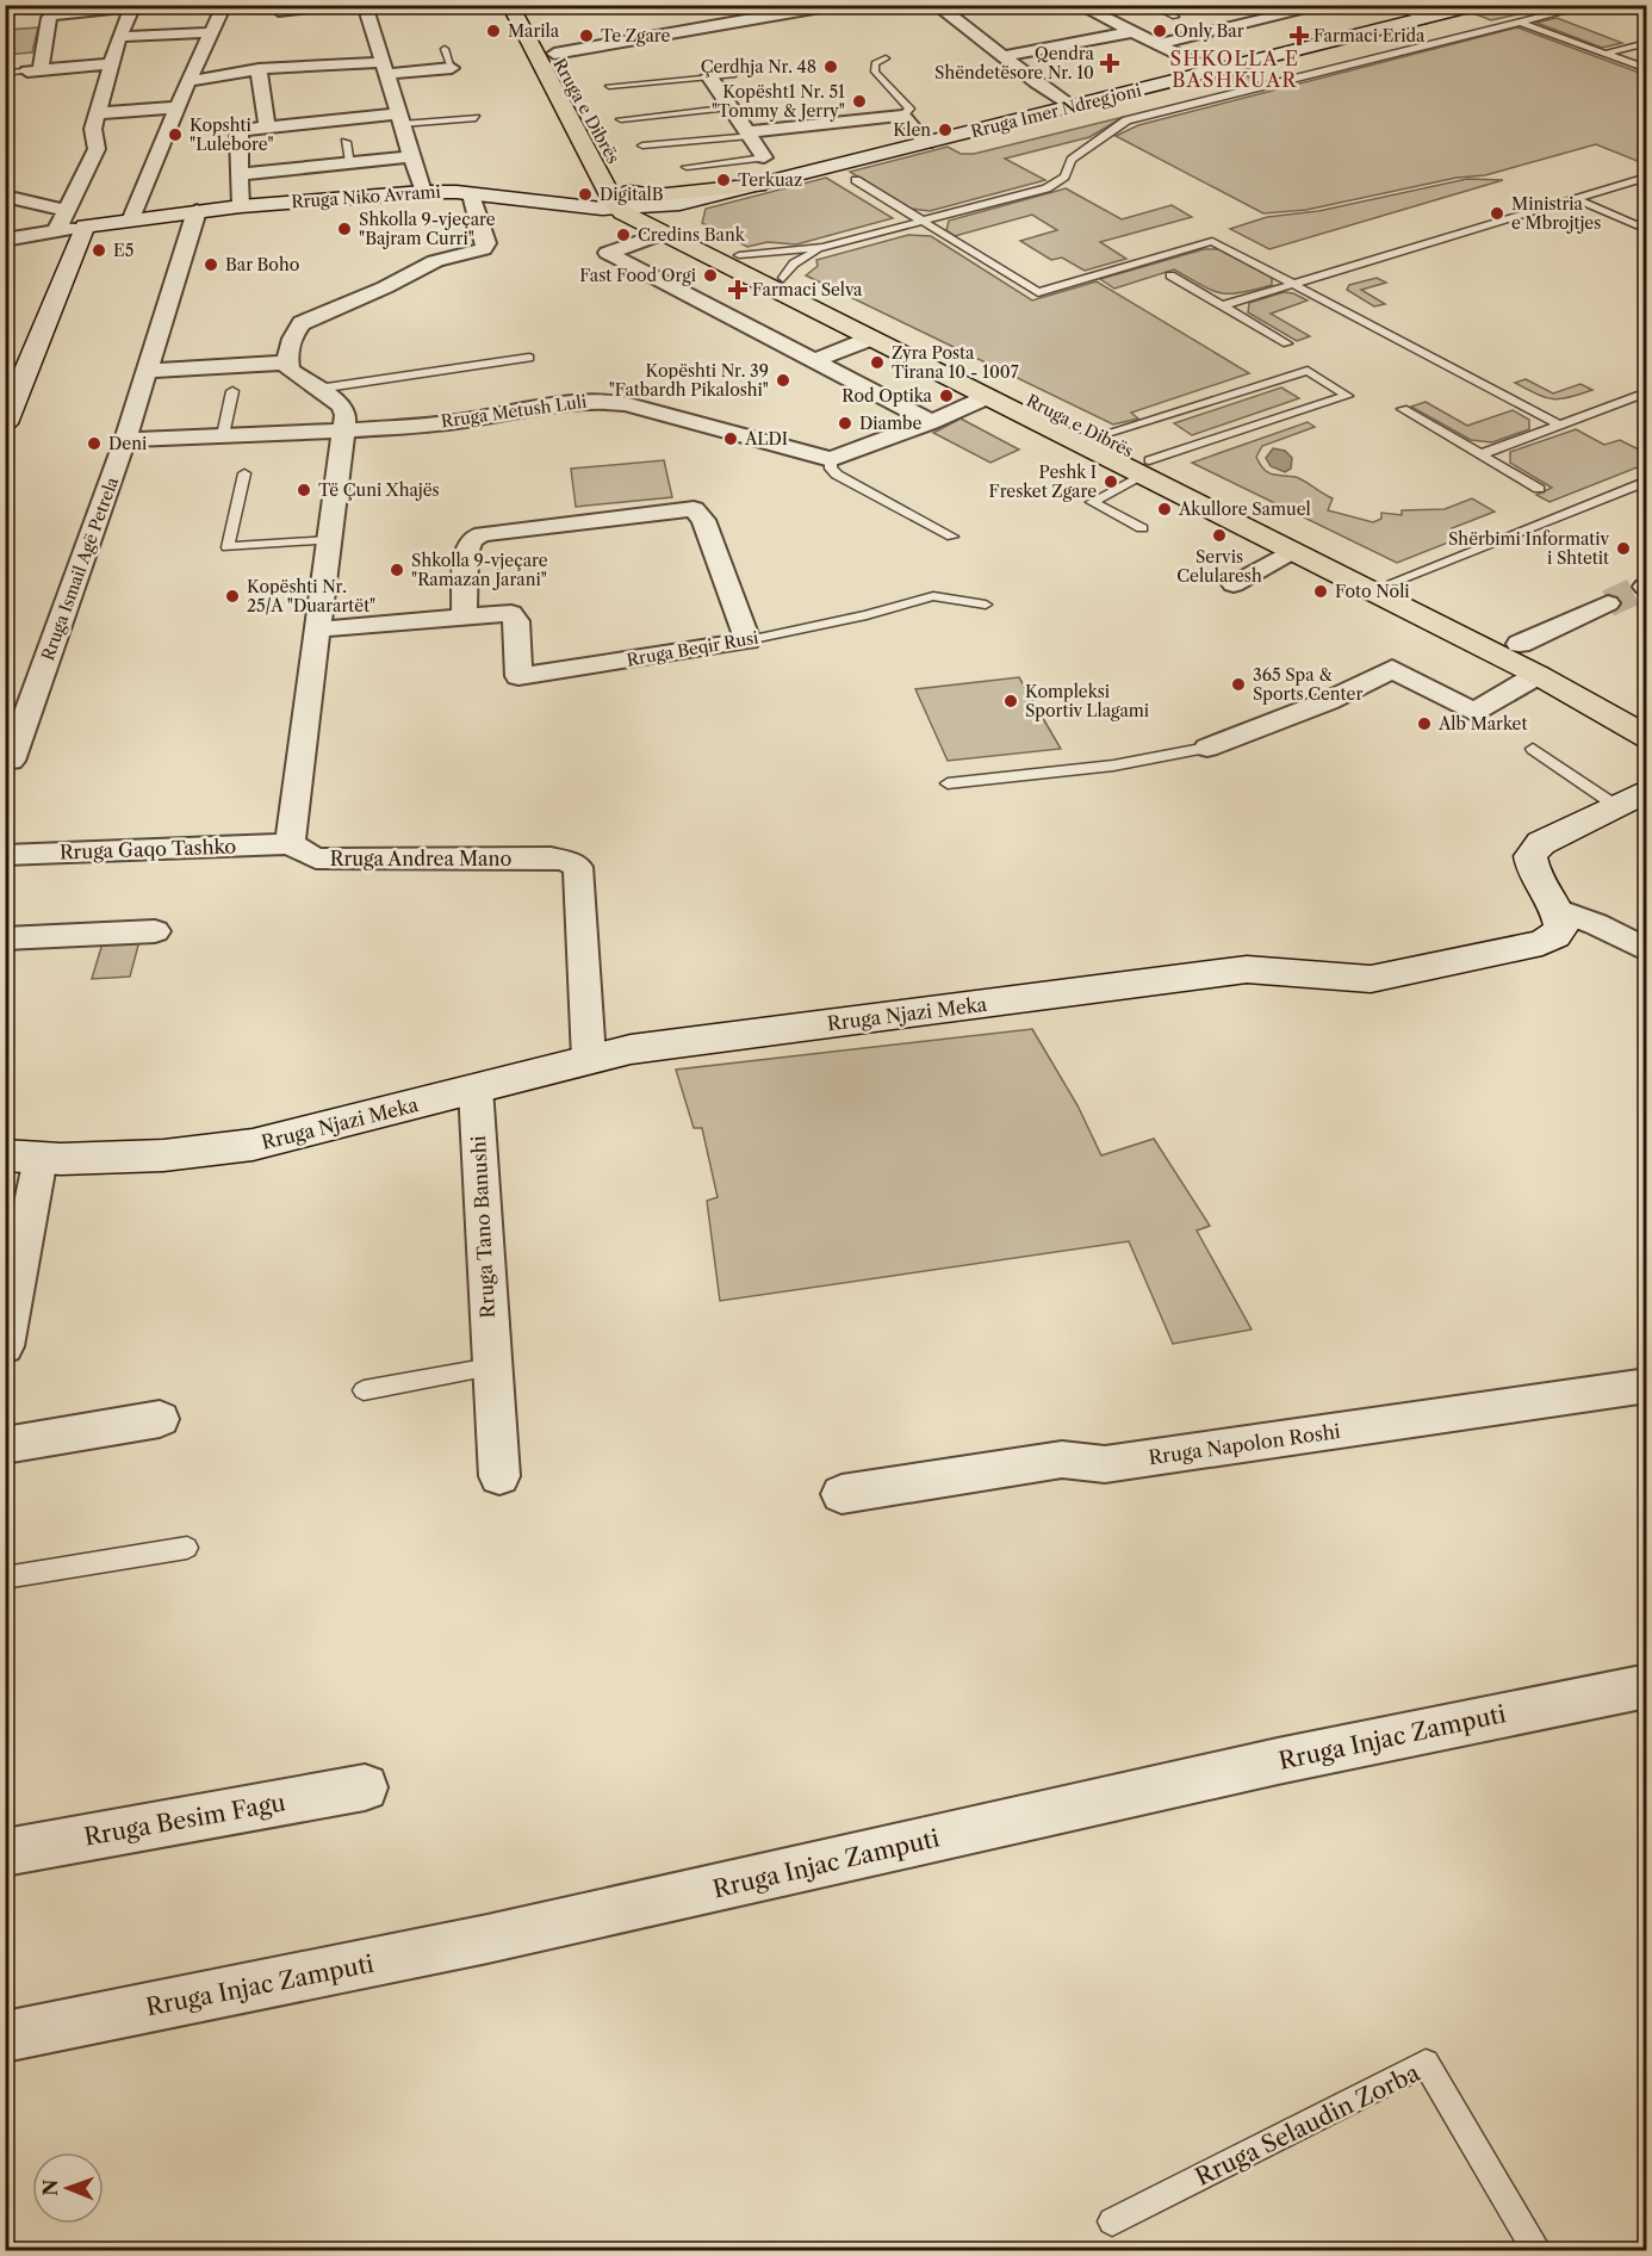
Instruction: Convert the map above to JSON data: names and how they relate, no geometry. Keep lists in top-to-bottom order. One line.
{"streets":{"main road":["Rruga e Dibrës"],"street":["Rruga Imer Ndregjoni","Rruga Niko Avrami","Rruga Metush Luli","Rruga Ismail Agë Petrela","Rruga Beqir Rusi","Rruga Gaqo Tashko","Rruga Andrea Mano","Rruga Njazi Meka","Rruga Tano Banushi","Rruga Napolon Roshi","Rruga Injac Zamputi","Rruga Besim Fagu"],"lane":["Rruga Selaudin Zorba"]},"crossings":[["Rruga e Dibrës","Rruga Imer Ndregjoni"],["Rruga e Dibrës","Rruga Niko Avrami"],["Rruga Imer Ndregjoni","Rruga Niko Avrami"],["Rruga Niko Avrami","Rruga Ismail Agë Petrela"],["Rruga Metush Luli","Rruga Ismail Agë Petrela"],["Rruga Gaqo Tashko","Rruga Andrea Mano"],["Rruga Andrea Mano","Rruga Njazi Meka"],["Rruga Njazi Meka","Rruga Tano Banushi"]],"districts":["SHKOLLA E BASHKUAR"],"places":{"other":["Marila","Only Bar","Te Zgare","Çerdhja Nr. 48","Kopësht1 Nr. 51 \"Tommy & Jerry\"","Klen","Kopshti \"Lulebore\"","Terkuaz","DigitalB","Ministria e Mbrojtjes","Shkolla 9-vjeçare \"Bajram Curri\"","Credins Bank","E5","Bar Boho","Fast Food Orgi","Zyra Posta Tirana 10 - 1007","Kopështi Nr. 39 \"Fatbardh Pikaloshi\"","Rod Optika","Diambe","ALDI","Deni","Peshk I Fresket Zgare","Të Çuni Xhajës","Akullore Samuel","Servis Celularesh","Shërbimi Informativ i Shtetit","Shkolla 9-vjeçare \"Ramazan Jarani\"","Foto Noli","Kopështi Nr. 25/A \"Duarartët\"","365 Spa & Sports Center","Kompleksi Sportiv Llagami","Alb Market"],"health":["Farmaci Erida","Qendra Shëndetësore Nr. 10","Farmaci Selva"]},"north":"left"}
